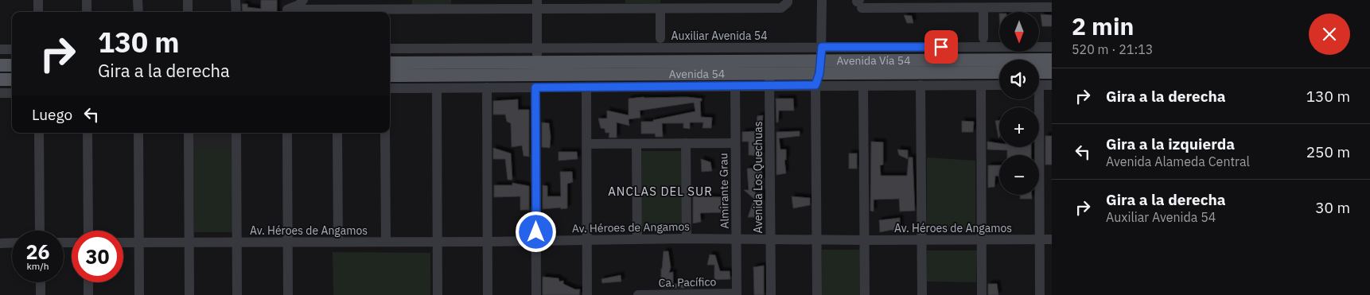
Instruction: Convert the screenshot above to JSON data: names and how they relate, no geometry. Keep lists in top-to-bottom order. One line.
{"streets":{"main road":["Avenida Vía 54","Avenida 54"],"street":["Auxiliar Avenida 54","Avenida Los Quechuas","Almirante Grau","Av. Héroes de Angamos","Ca. Pacífico"]},"crossings":[["Auxiliar Avenida 54","Avenida 54"],["Avenida Vía 54","Avenida 54"],["Avenida Vía 54","Avenida Los Quechuas"],["Avenida 54","Avenida Los Quechuas"],["Avenida Los Quechuas","Av. Héroes de Angamos"],["Almirante Grau","Av. Héroes de Angamos"],["Almirante Grau","Ca. Pacífico"]],"districts":["ANCLAS DEL SUR"],"north":"bottom","page":{"heading":["2 min","520 m · 21:13"],"map_buttons":["+","−"],"turn":["130 m","Gira a la derecha"],"list":[{"name":"Gira a la derecha","value":"130 m"},{"name":"Gira a la izquierda","note":"Avenida Alameda Central","value":"250 m"},{"name":"Gira a la derecha","note":"Auxiliar Avenida 54","value":"30 m"}],"then":"Luego","speed":"26 km/h","limit":"30"}}
